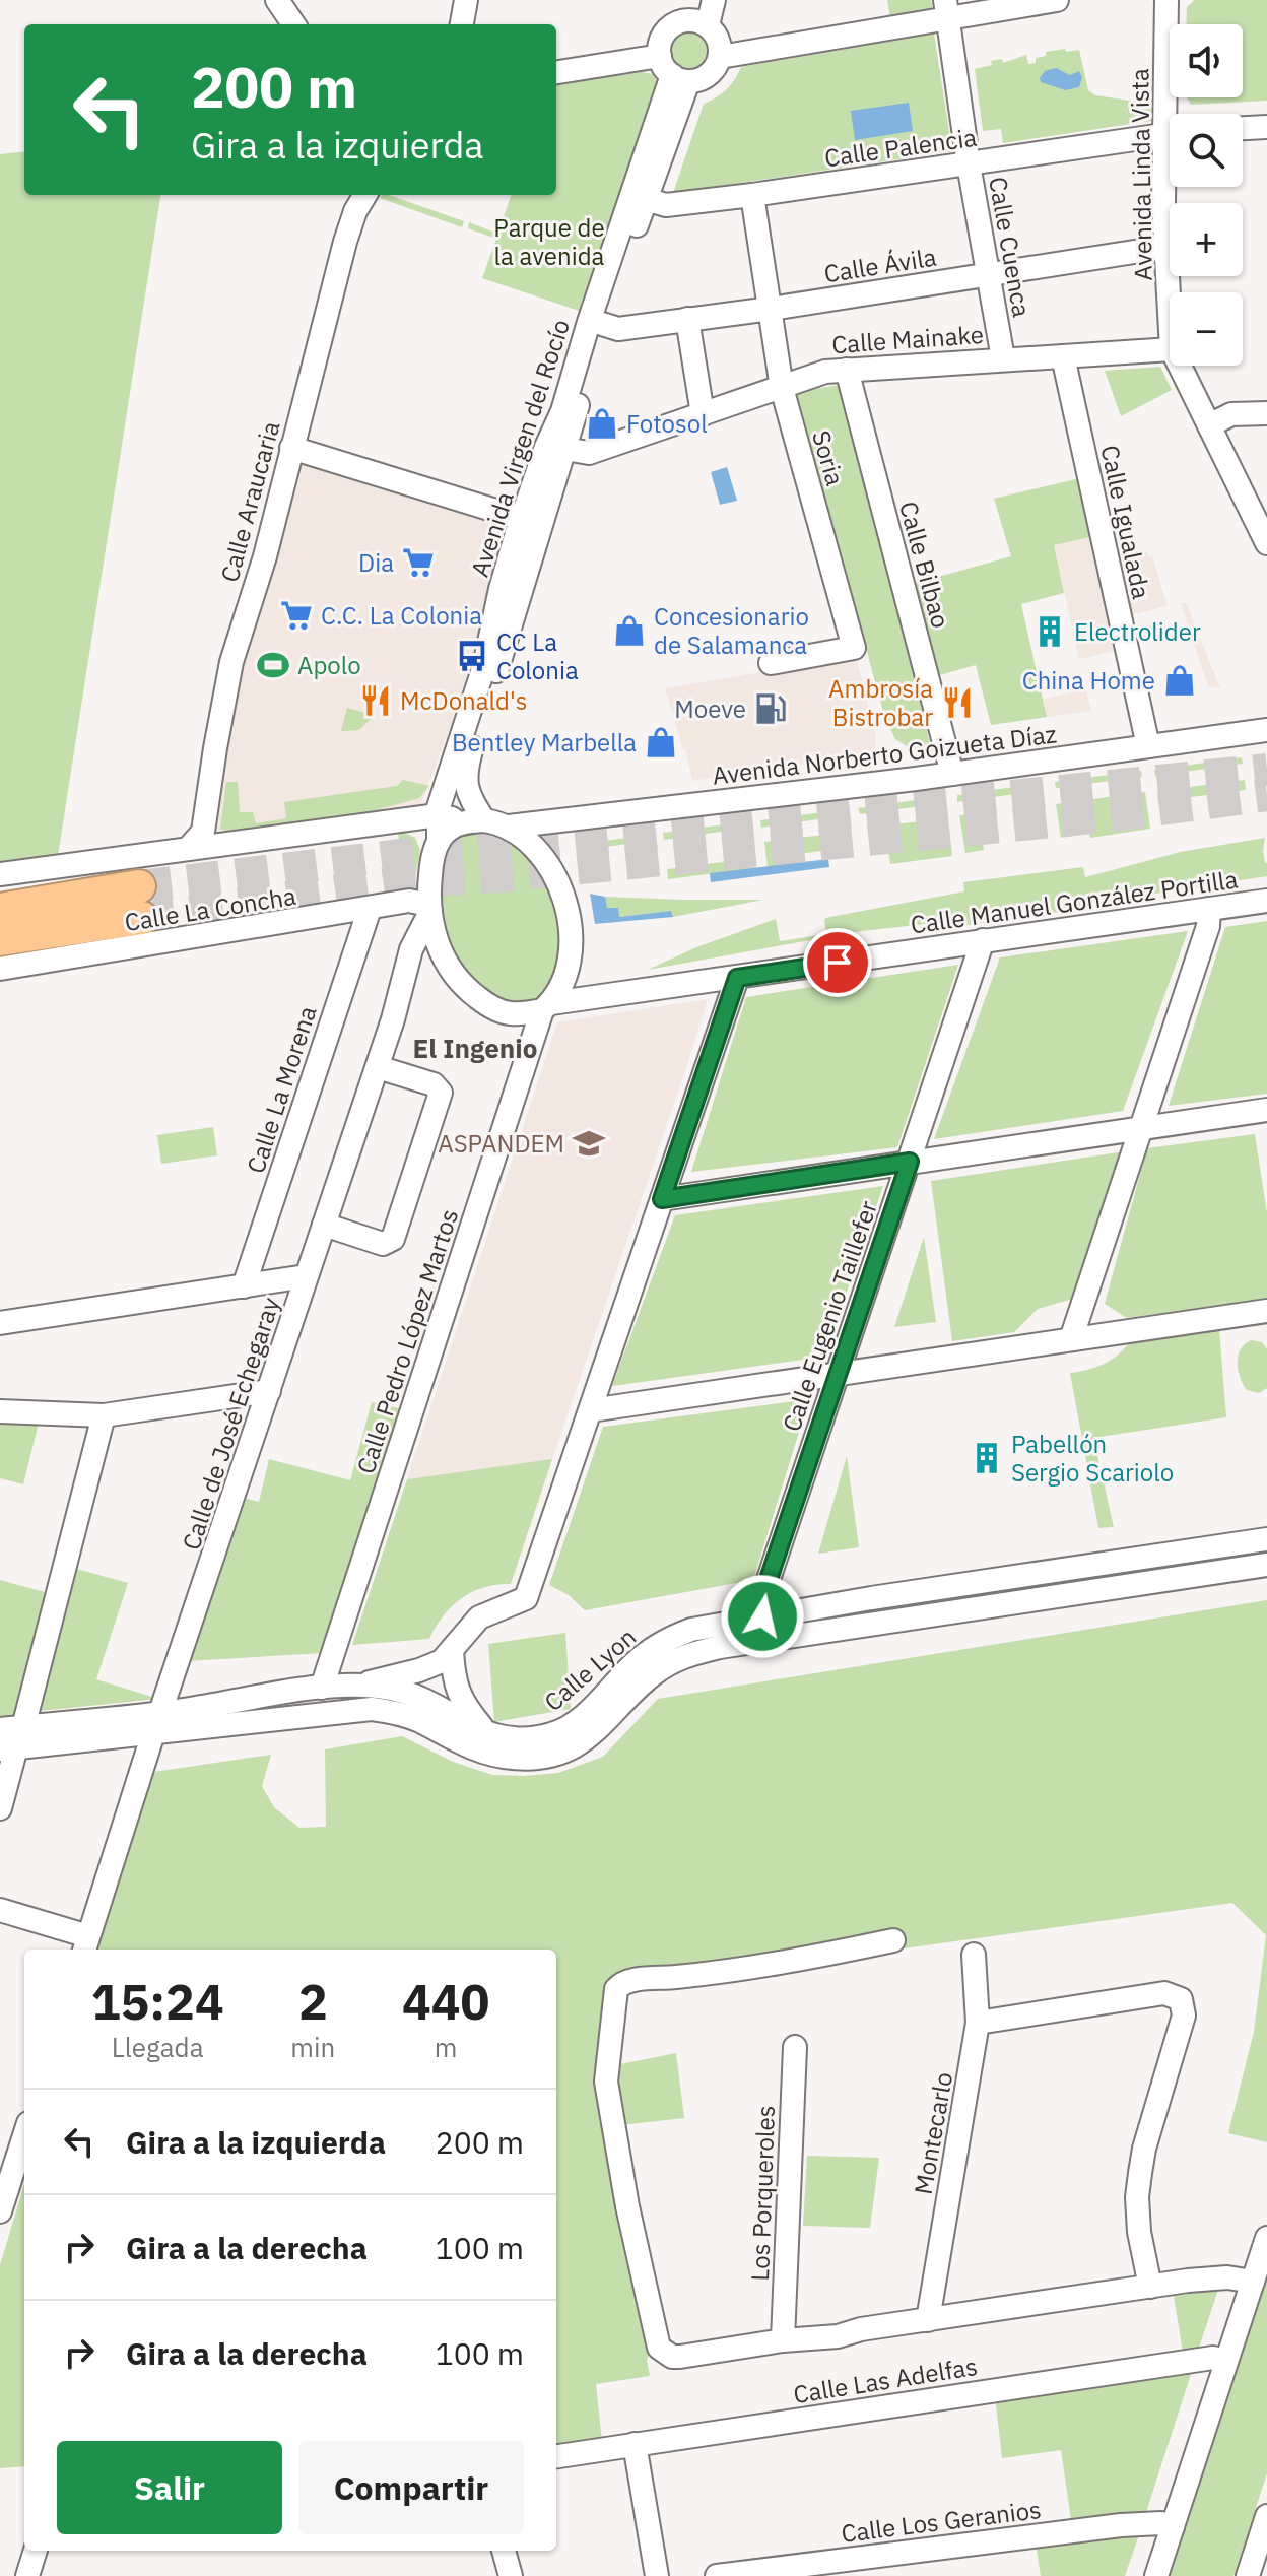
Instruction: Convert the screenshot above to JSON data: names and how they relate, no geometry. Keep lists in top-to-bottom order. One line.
{"streets":{"street":["Calle Palencia","Avenida Linda Vista","Calle Cuenca","Calle Ávila","Calle Mainake","Avenida Virgen del Rocío","Soria","Calle Araucaria","Calle Igualada","Calle Bilbao","Avenida Norberto Goizueta Díaz","Calle Manuel González Portilla","Calle La Concha","Calle La Morena","Calle Eugenio Taillefer","Calle Pedro López Martos","Calle de José Echegaray","Calle Lyon","Montecarlo","Los Porqueroles","Calle Las Adelfas","Calle Los Geranios"]},"crossings":[["Calle Palencia","Calle Cuenca"],["Calle Palencia","Avenida Virgen del Rocío"],["Calle Palencia","Soria"],["Avenida Linda Vista","Calle Ávila"],["Calle Cuenca","Calle Ávila"],["Calle Cuenca","Calle Mainake"],["Calle Ávila","Avenida Virgen del Rocío"],["Calle Ávila","Soria"],["Calle Mainake","Avenida Virgen del Rocío"],["Calle Mainake","Soria"],["Calle Mainake","Calle Igualada"],["Calle Mainake","Calle Bilbao"],["Avenida Virgen del Rocío","Avenida Norberto Goizueta Díaz"],["Avenida Virgen del Rocío","Calle Manuel González Portilla"],["Avenida Virgen del Rocío","Calle La Concha"],["Avenida Virgen del Rocío","Calle Pedro López Martos"],["Avenida Virgen del Rocío","Calle de José Echegaray"],["Calle Igualada","Avenida Norberto Goizueta Díaz"],["Calle Bilbao","Avenida Norberto Goizueta Díaz"],["Avenida Norberto Goizueta Díaz","Calle Manuel González Portilla"],["Avenida Norberto Goizueta Díaz","Calle La Concha"],["Avenida Norberto Goizueta Díaz","Calle Pedro López Martos"],["Avenida Norberto Goizueta Díaz","Calle de José Echegaray"],["Calle Manuel González Portilla","Calle La Concha"],["Calle Manuel González Portilla","Calle Eugenio Taillefer"],["Calle Manuel González Portilla","Calle Pedro López Martos"],["Calle Manuel González Portilla","Calle de José Echegaray"],["Calle La Concha","Calle La Morena"],["Calle La Concha","Calle Pedro López Martos"],["Calle La Concha","Calle de José Echegaray"],["Calle Eugenio Taillefer","Calle Lyon"],["Calle Pedro López Martos","Calle de José Echegaray"],["Calle Pedro López Martos","Calle Lyon"],["Calle de José Echegaray","Calle Lyon"]],"districts":["El Ingenio"],"parks":["Parque de la avenida"],"places":{"shop":["Fotosol","Concesionario de Salamanca","China Home","Bentley Marbella"],"supermarket":["Dia","C.C. La Colonia"],"building":["Electrolider","Pabellón Sergio Scariolo"],"bus stop":["CC La Colonia"],"sports":["Apolo"],"restaurant":["McDonald's","Ambrosía Bistrobar"],"fuel station":["Moeve"],"school or university":["ASPANDEM"]},"page":{"map_buttons":["+","−"],"turn":["200 m","Gira a la izquierda"],"eta":["15:24","Llegada","2","min","440","m"],"list":[{"name":"Gira a la izquierda","value":"200 m"},{"name":"Gira a la derecha","value":"100 m"},{"name":"Gira a la derecha","value":"100 m"}],"buttons":["Salir","Compartir"]}}
